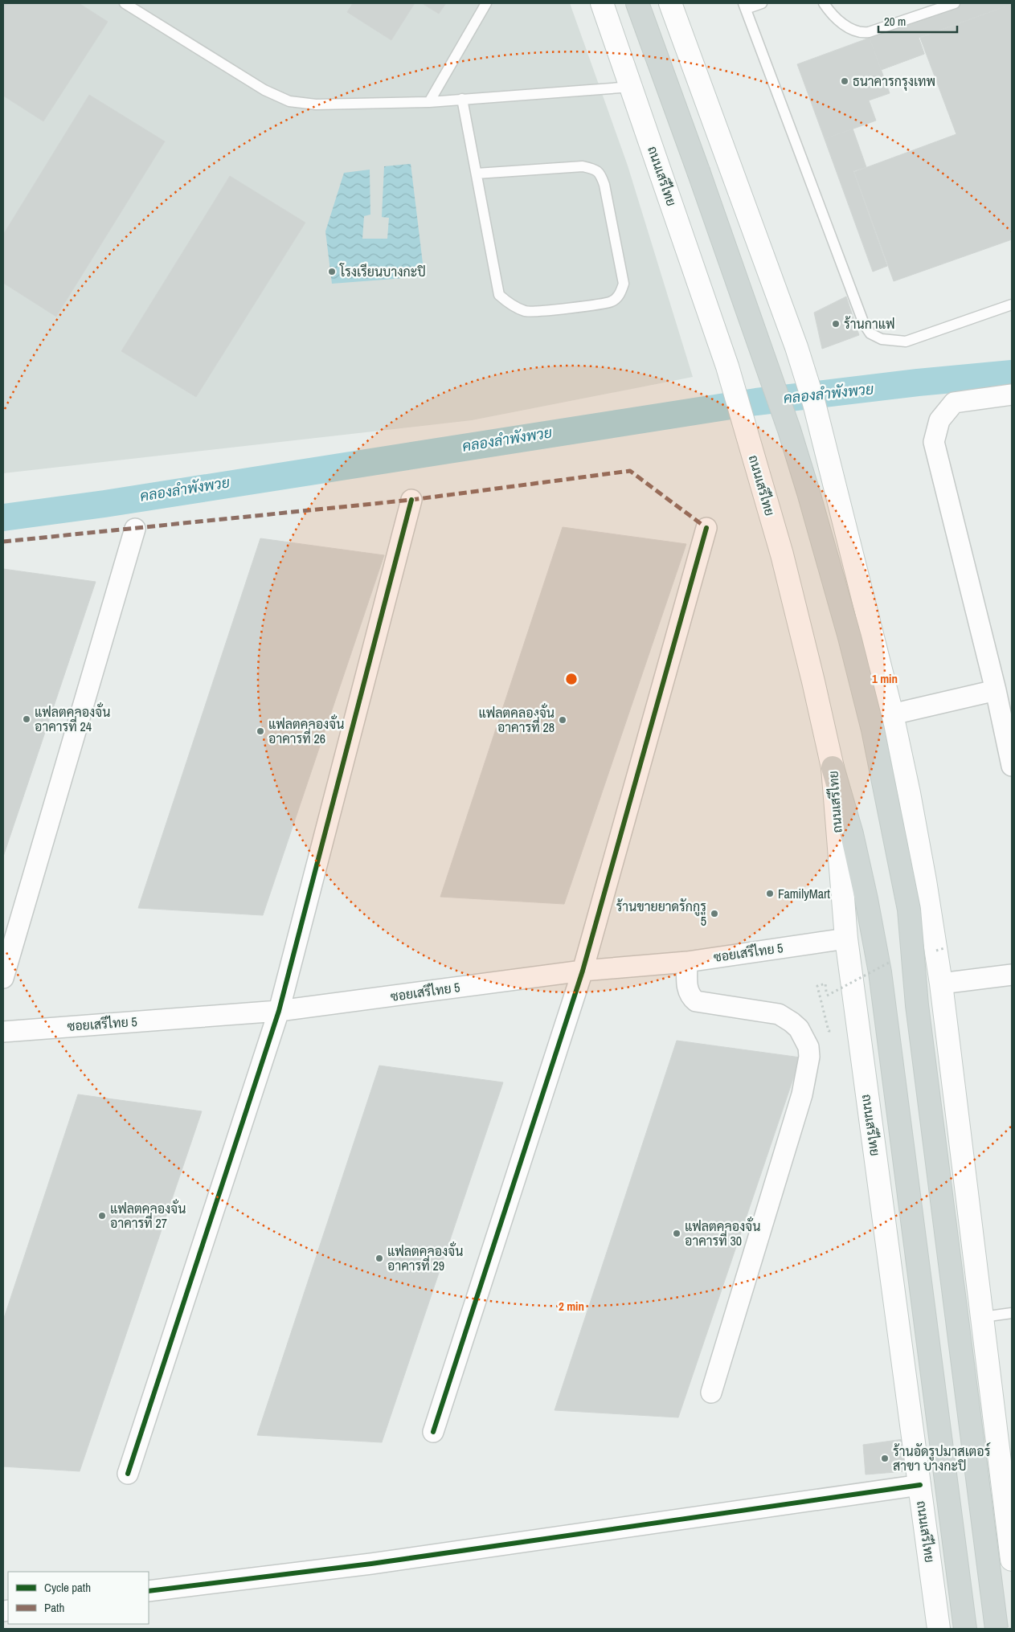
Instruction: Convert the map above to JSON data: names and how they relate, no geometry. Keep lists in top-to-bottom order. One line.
{"streets":{"main road":["ถนนเสรีไทย"],"street":["ซอยเสรีไทย 5"]},"crossings":[["ถนนเสรีไทย","ซอยเสรีไทย 5"]],"water":["คลองลำพังพวย"],"places":["ธนาคารกรุงเทพ","โรงเรียนบางกะปิ","ร้านกาแฟ","แฟลตคลองจั่น อาคารที่ 24","แฟลตคลองจั่น อาคารที่ 28","แฟลตคลองจั่น อาคารที่ 26","FamilyMart","ร้านขายยาดรักกูรู 5","แฟลตคลองจั่น อาคารที่ 27","แฟลตคลองจั่น อาคารที่ 30","แฟลตคลองจั่น อาคารที่ 29","ร้านอัดรูปมาสเตอร์ สาขา บางกะปิ"],"legend":["Cycle path","Path"],"scale_bar":"20 m","rings":["1 min","2 min"]}
